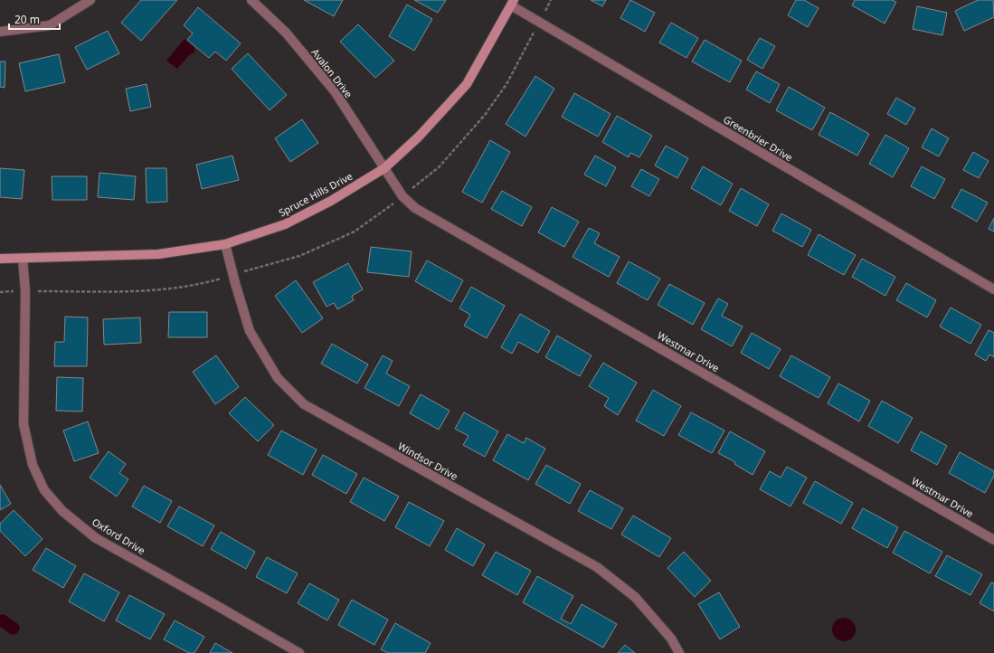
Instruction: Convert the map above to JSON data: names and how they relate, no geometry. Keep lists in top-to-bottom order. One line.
{"streets":{"main road":["Spruce Hills Drive"],"street":["Avalon Drive","Greenbrier Drive","Westmar Drive","Windsor Drive","Oxford Drive"]},"crossings":[["Avalon Drive","Spruce Hills Drive"],["Avalon Drive","Westmar Drive"],["Greenbrier Drive","Spruce Hills Drive"],["Spruce Hills Drive","Westmar Drive"],["Spruce Hills Drive","Windsor Drive"],["Spruce Hills Drive","Oxford Drive"]],"scale_bar":"20 m"}
